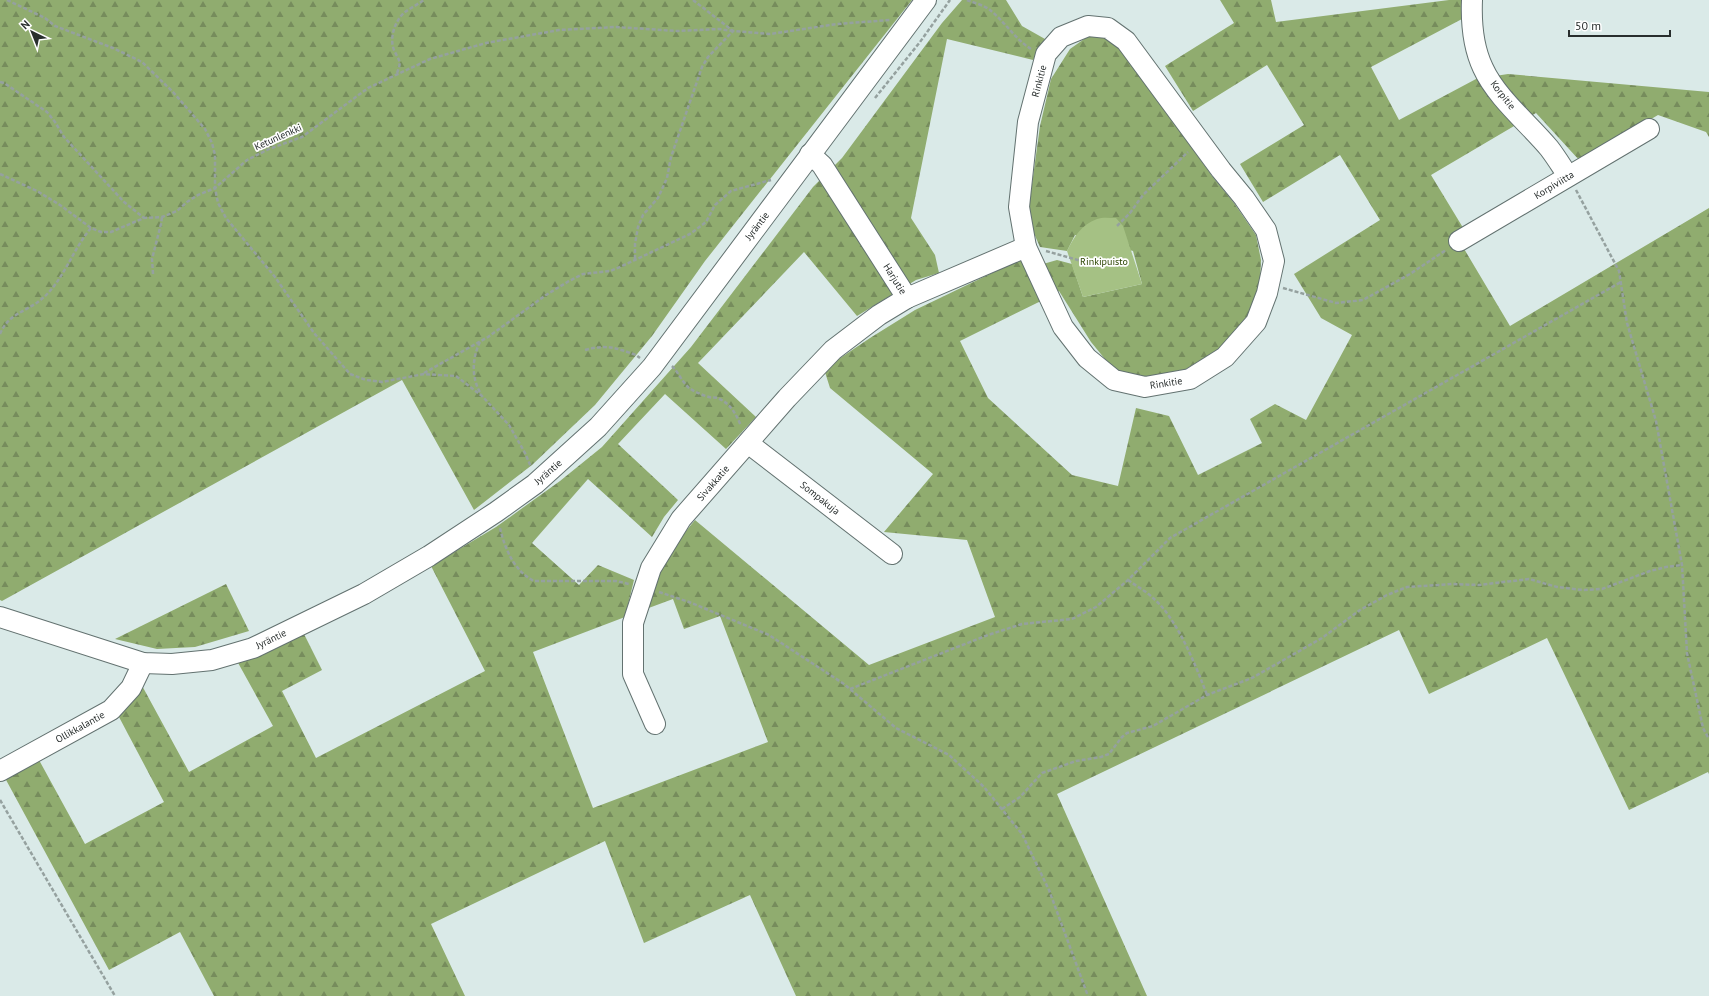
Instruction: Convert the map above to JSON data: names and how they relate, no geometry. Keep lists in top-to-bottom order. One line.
{"streets":{"street":["Rinkitie","Korpitie","Korpiviitta","Jyräntie","Harjutie","Sivakkatie","Sompakuja","Ollikkalantie"],"path":["Ketunlenkki"]},"crossings":[["Rinkitie","Harjutie"],["Korpitie","Korpiviitta"],["Ketunlenkki","Jyräntie"],["Jyräntie","Harjutie"],["Jyräntie","Ollikkalantie"],["Harjutie","Sivakkatie"],["Sivakkatie","Sompakuja"]],"parks":["Rinkipuisto"],"scale_bar":"50 m","north":"top left"}
